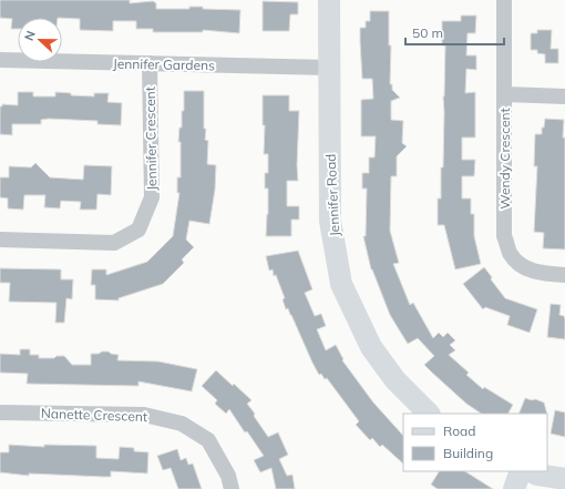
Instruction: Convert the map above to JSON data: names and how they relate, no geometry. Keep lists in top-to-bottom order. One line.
{"streets":{"street":["Jennifer Gardens","Jennifer Crescent","Wendy Crescent","Jennifer Road","Nanette Crescent"]},"crossings":[["Jennifer Gardens","Jennifer Crescent"],["Jennifer Gardens","Jennifer Road"]],"legend":["Road","Building"],"scale_bar":"50 m","north":"left"}
